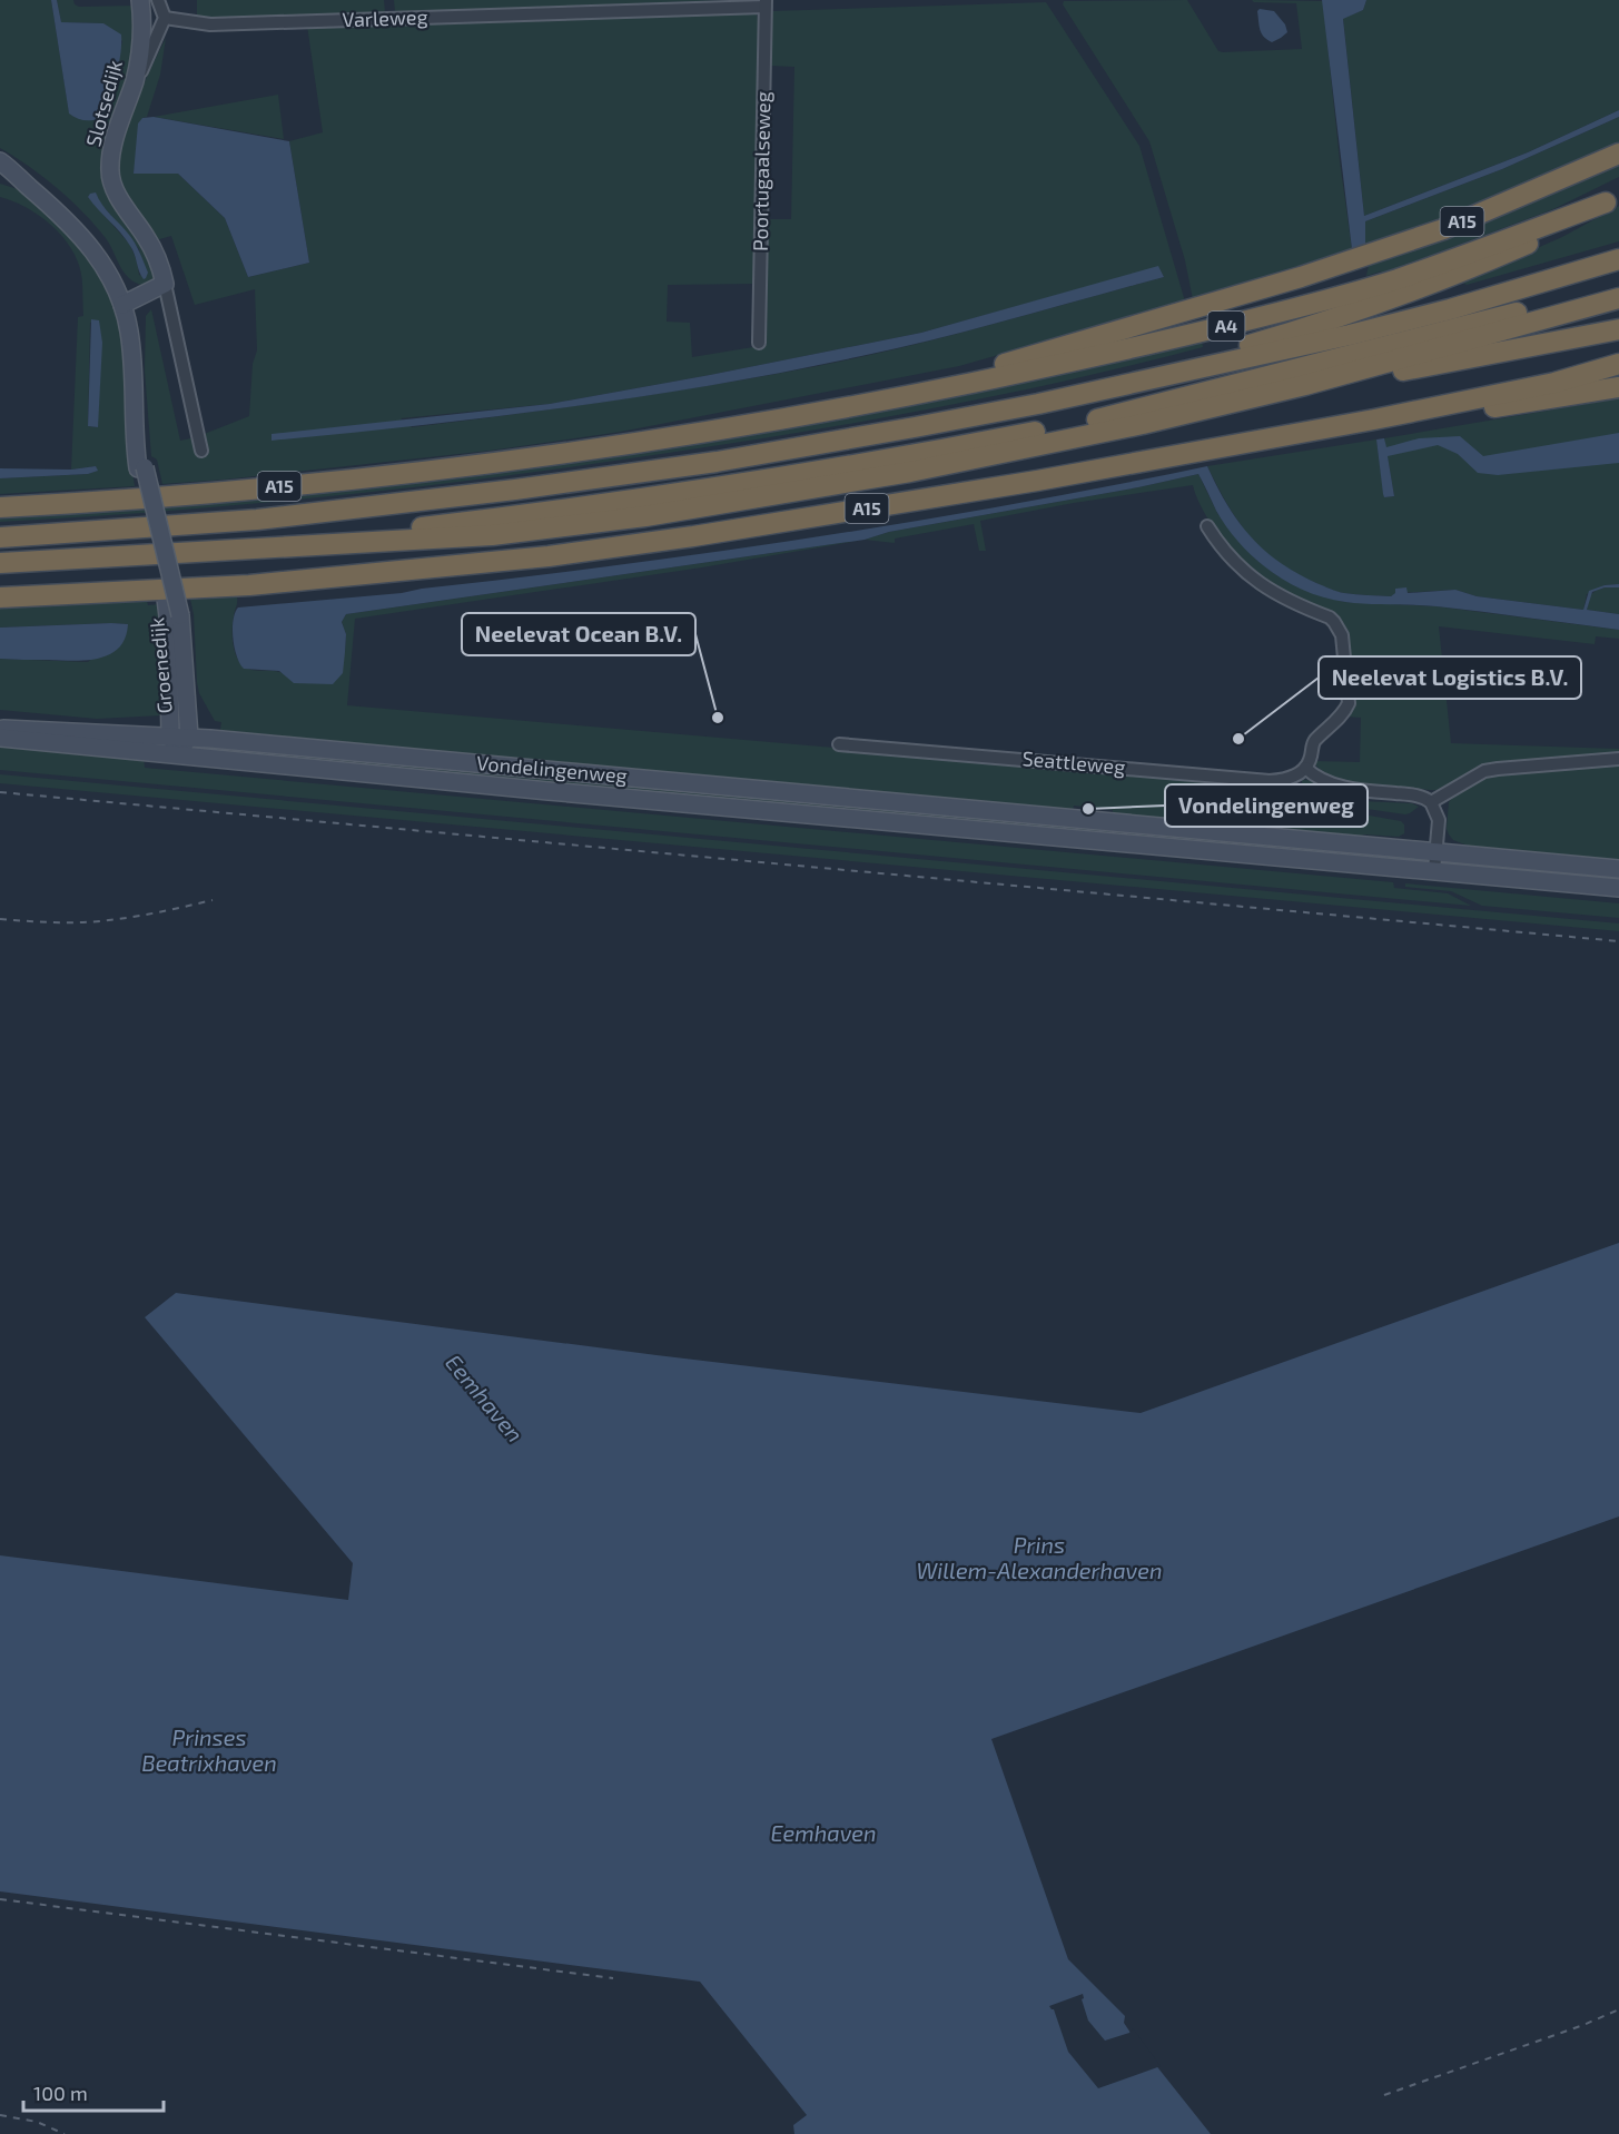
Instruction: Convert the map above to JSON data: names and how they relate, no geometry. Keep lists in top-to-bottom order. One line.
{"streets":{"highway":["A15","A4"],"main road":["Slotsedijk","Groenedijk","Vondelingenweg"],"street":["Varleweg","Poortugaalseweg","Seattleweg"]},"crossings":[["Varleweg","Poortugaalseweg"],["A15","A4"],["Groenedijk","Vondelingenweg"]],"water":["Eemhaven","Prins Willem-Alexanderhaven","Prinses Beatrixhaven"],"places":["Neelevat Ocean B.V.","Neelevat Logistics B.V.","Vondelingenweg"],"scale_bar":"100 m"}
